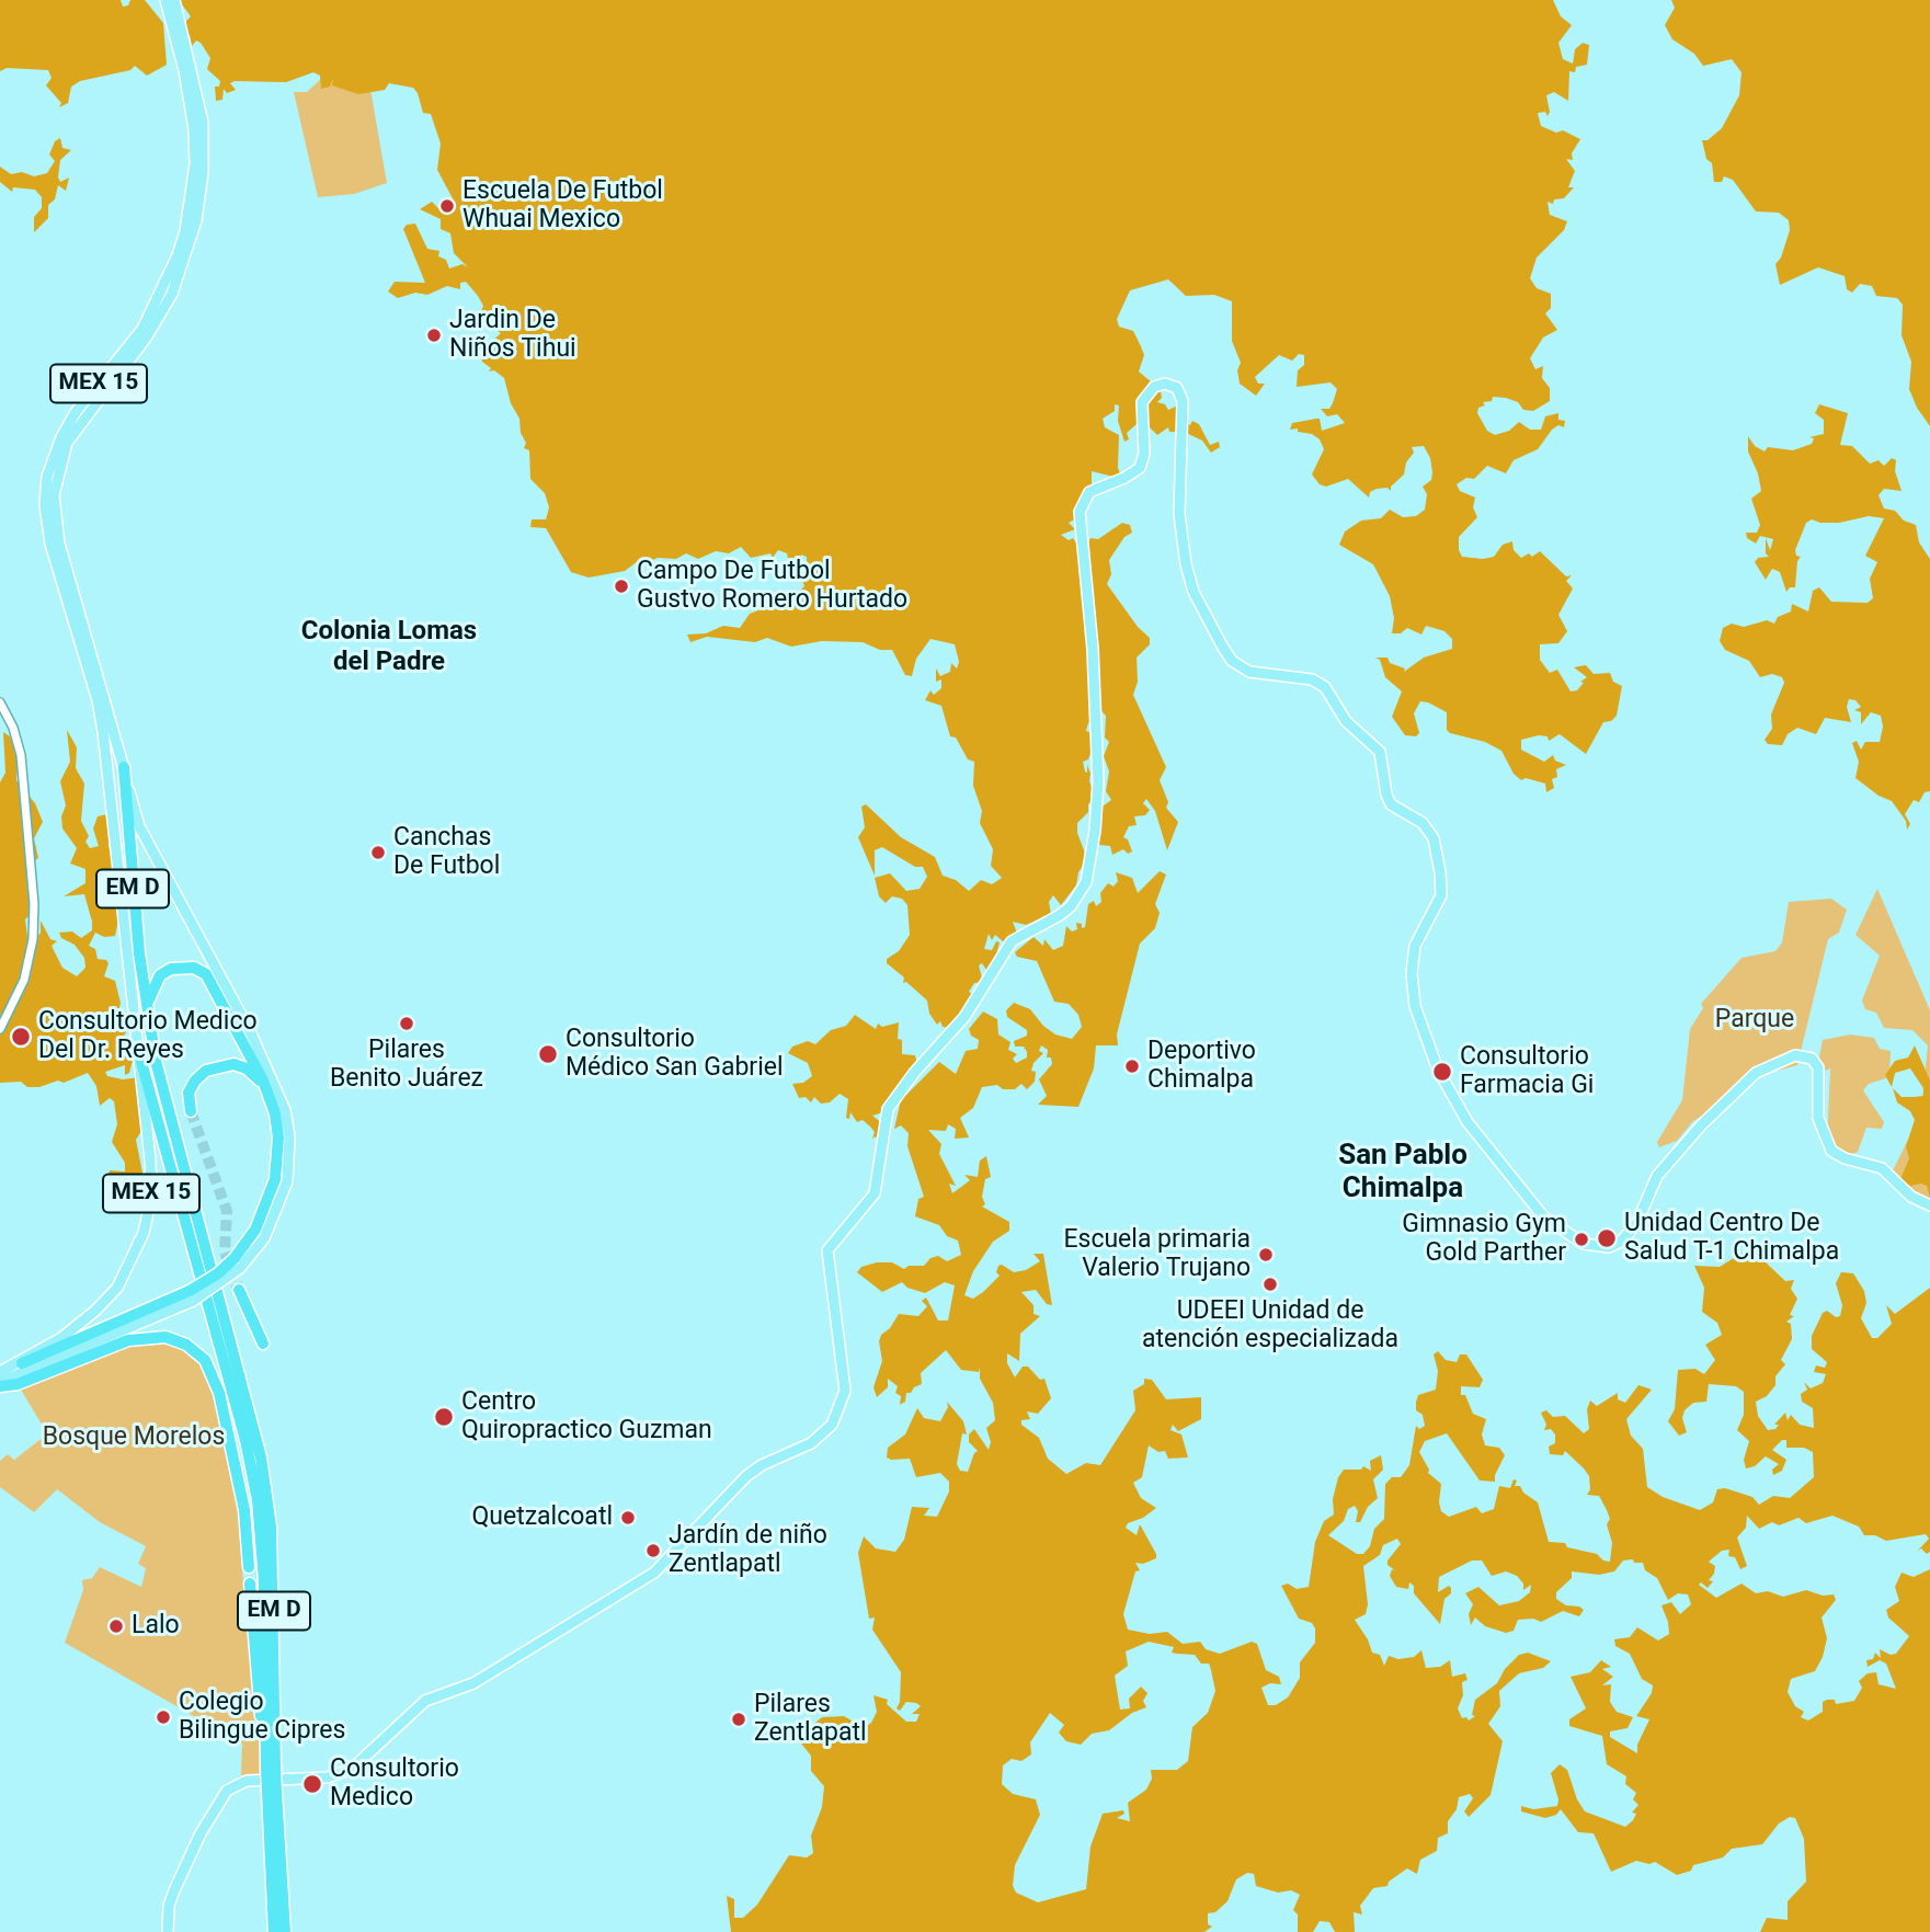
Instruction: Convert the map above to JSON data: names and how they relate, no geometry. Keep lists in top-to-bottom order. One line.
{"streets":{"highway":["EM D"],"main road":["MEX 15"]},"crossings":[["MEX 15","EM D"]],"districts":["Colonia Lomas del Padre","San Pablo Chimalpa"],"parks":["Parque","Bosque Morelos"],"places":["Escuela De Futbol Whuai Mexico","Jardin De Niños Tihui","Campo De Futbol Gustvo Romero Hurtado","Canchas De Futbol","Pilares Benito Juárez","Consultorio Medico Del Dr. Reyes","Consultorio Médico San Gabriel","Deportivo Chimalpa","Consultorio Farmacia Gi","Unidad Centro De Salud T-1 Chimalpa","Gimnasio Gym Gold Parther","Escuela primaria Valerio Trujano","UDEEI Unidad de atención especializada","Centro Quiropractico Guzman","Quetzalcoatl","Jardín de niño Zentlapatl","Lalo","Colegio Bilingue Cipres","Pilares Zentlapatl","Consultorio Medico"]}
